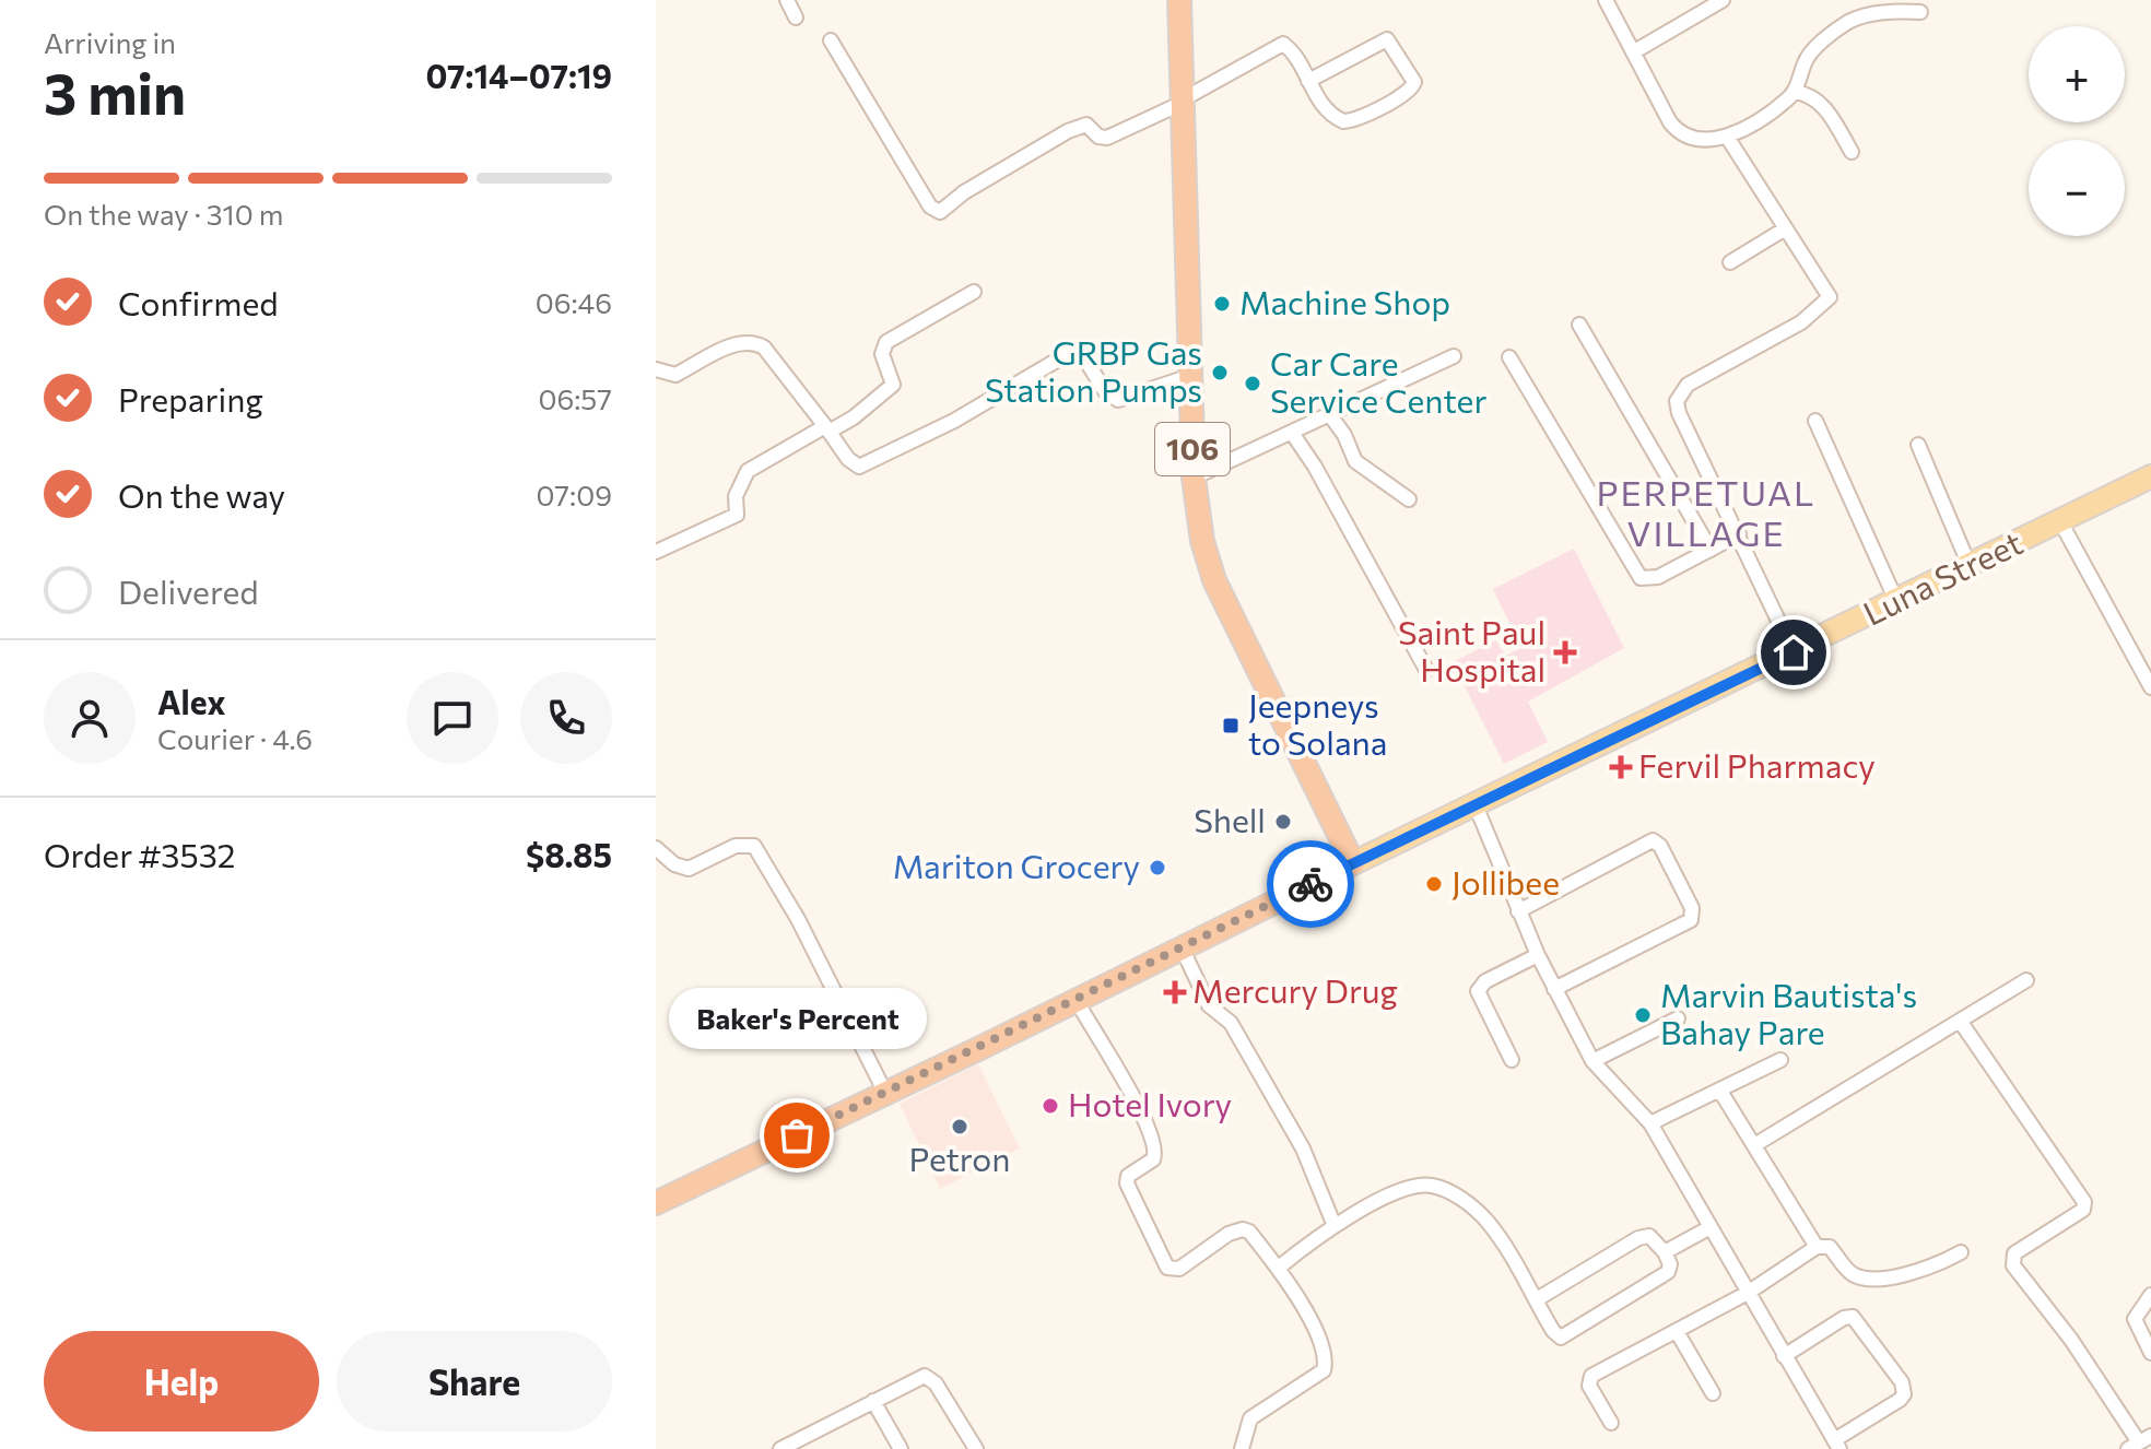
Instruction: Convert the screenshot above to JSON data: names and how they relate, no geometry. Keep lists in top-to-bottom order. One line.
{"streets":{"highway":["106","Luna Street"]},"crossings":[["106","Luna Street"]],"districts":["PERPETUAL VILLAGE"],"places":{"other":["Machine Shop","GRBP Gas Station Pumps","Car Care Service Center","Shell","Mariton Grocery","Jollibee","Marvin Bautista's Bahay Pare","Hotel Ivory","Petron","Baker's Percent"],"health":["Saint Paul Hospital","Fervil Pharmacy","Mercury Drug"],"transit":["Jeepneys to Solana"]},"page":{"heading":["3 min","Arriving in","07:14–07:19"],"panel":["Alex","Courier · 4.6","Order #3532","$8.85"],"map_buttons":["+","−"],"bar":"On the way · 310 m","list":[["Confirmed","06:46"],["Preparing","06:57"],["On the way","07:09"],"Delivered"],"bubble":"Baker's Percent","buttons":["Help","Share"]}}
